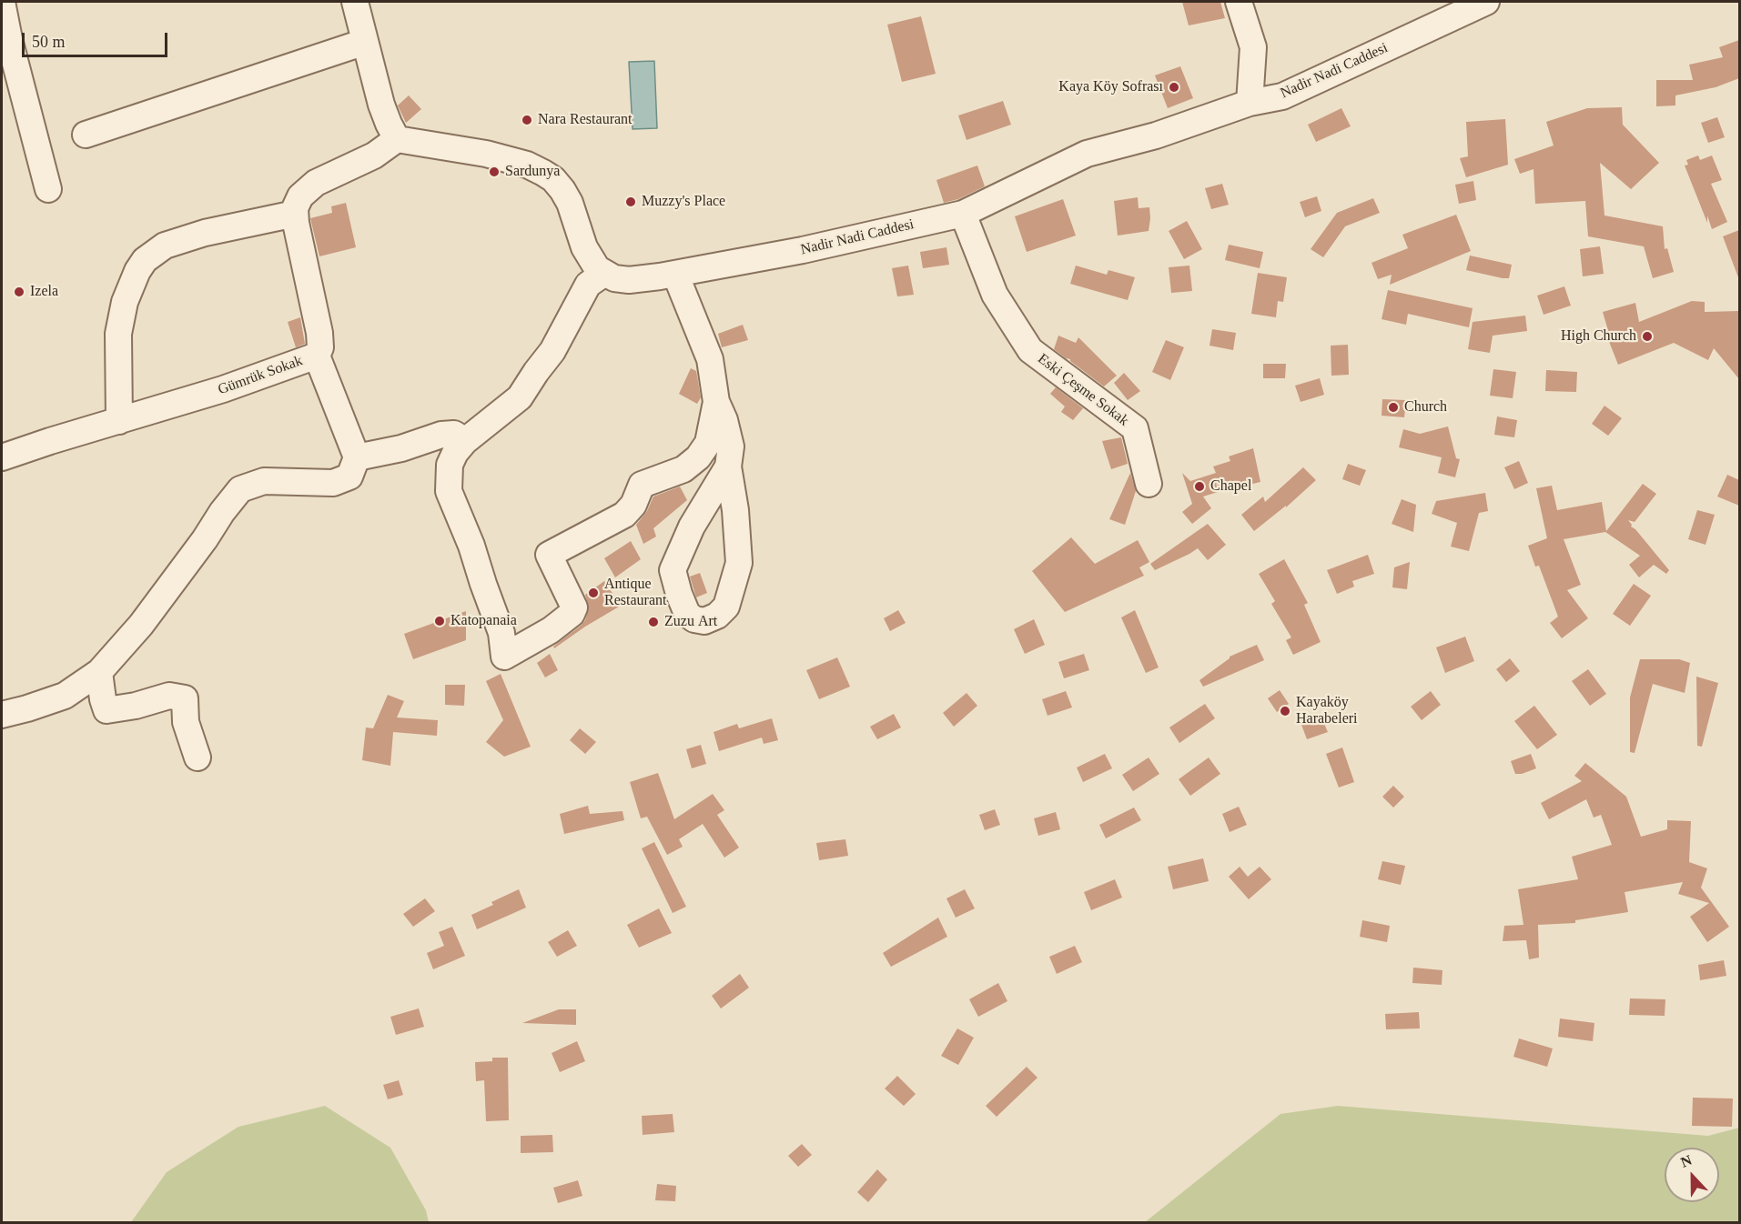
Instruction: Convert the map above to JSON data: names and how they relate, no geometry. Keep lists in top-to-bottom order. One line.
{"streets":{"street":["Nadir Nadi Caddesi","Gümrük Sokak","Eski Çeşme Sokak"]},"crossings":[["Nadir Nadi Caddesi","Eski Çeşme Sokak"]],"places":["Kaya Köy Sofrası","Nara Restaurant","Sardunya","Muzzy's Place","Izela","High Church","Church","Chapel","Antique Restaurant","Katopanaia","Zuzu Art","Kayaköy Harabeleri"],"scale_bar":"50 m","north":"top"}
